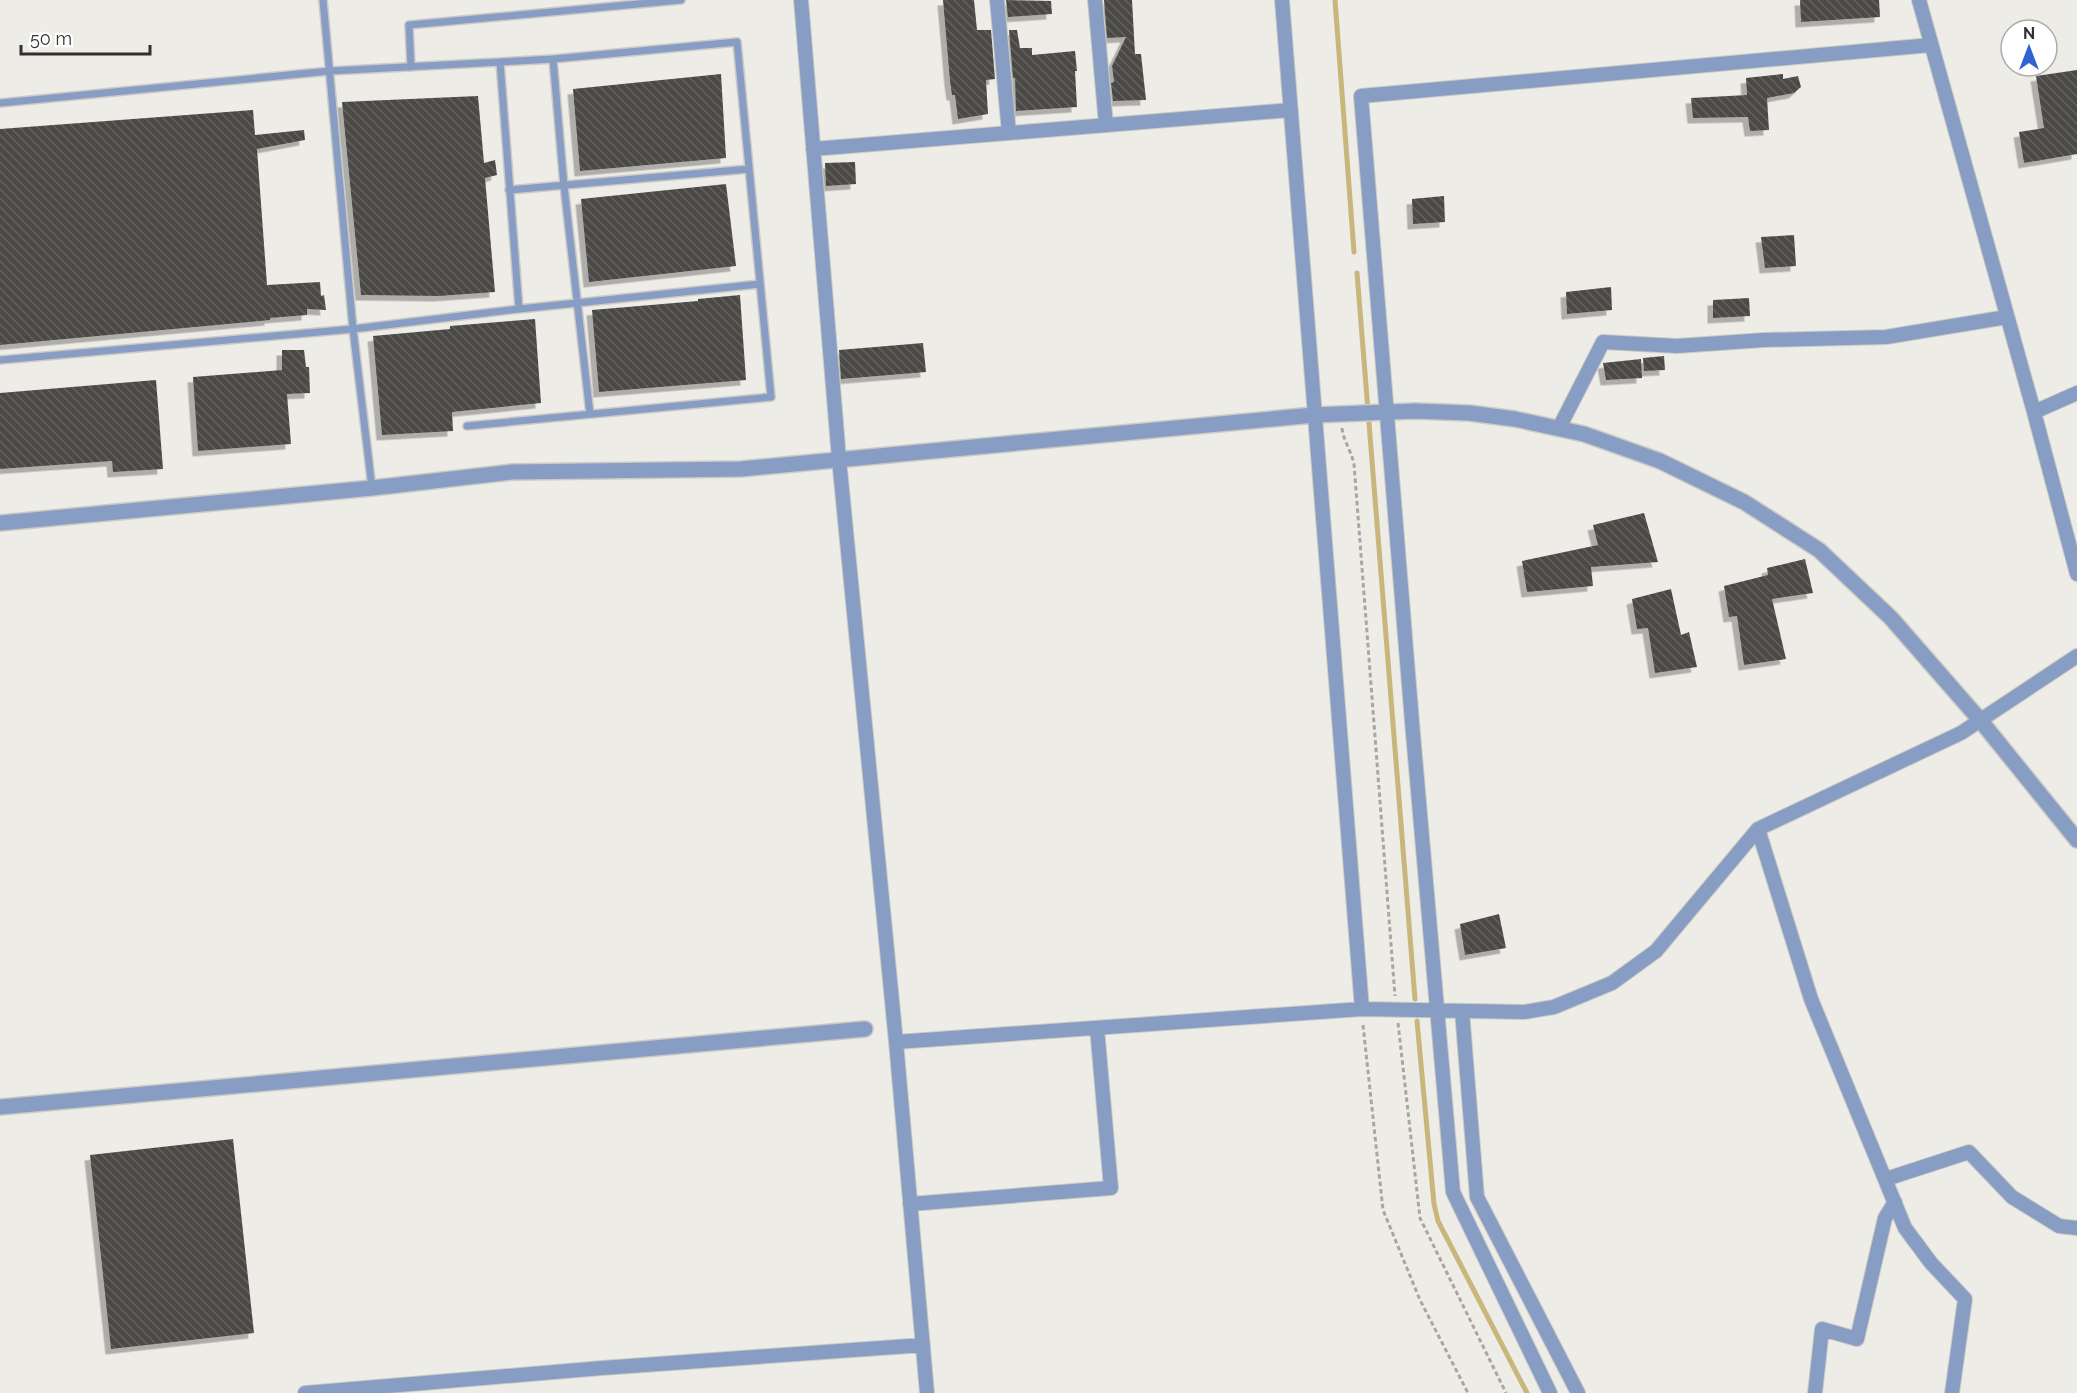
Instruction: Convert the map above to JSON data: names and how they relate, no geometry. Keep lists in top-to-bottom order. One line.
{"scale_bar":"50 m","north":"top"}
